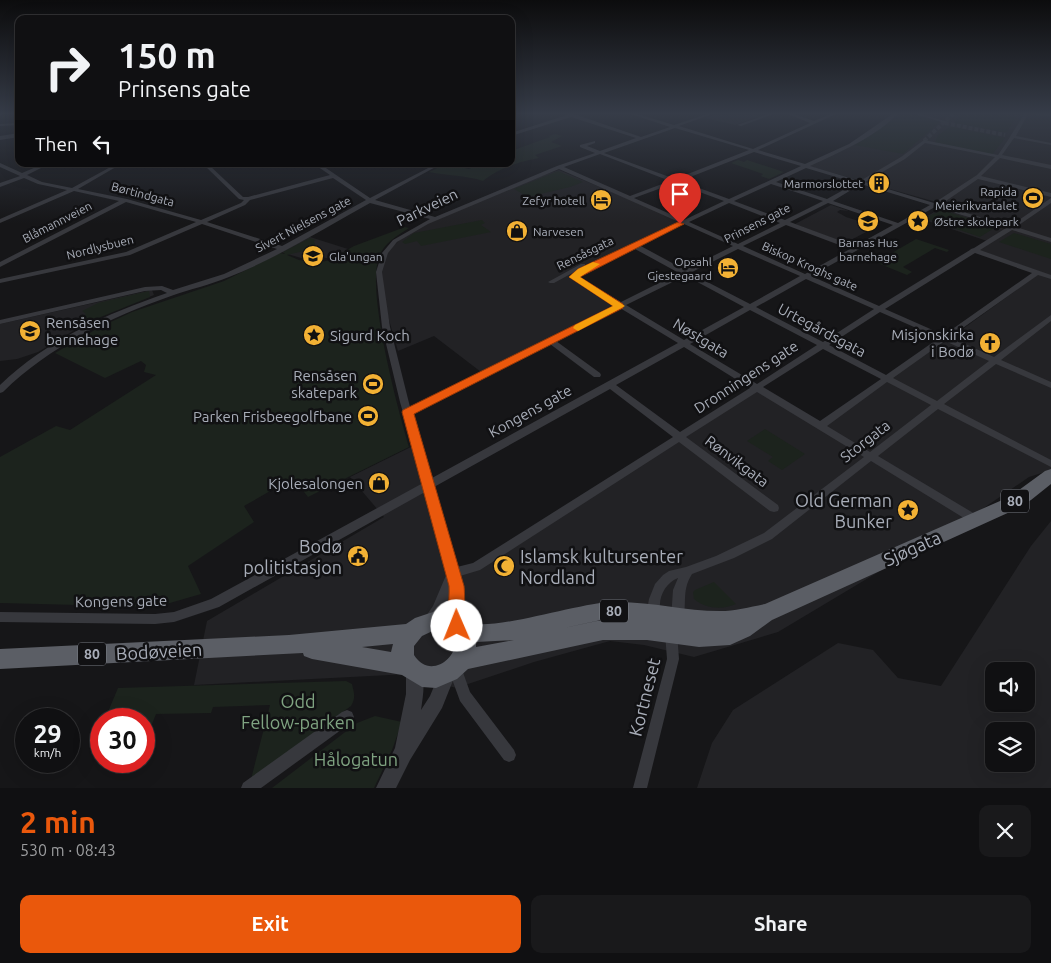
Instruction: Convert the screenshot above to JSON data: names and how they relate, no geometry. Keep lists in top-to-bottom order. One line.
{"streets":{"highway":["80","Sjøgata","Bodøveien"],"street":["Børtindgata","Parkveien","Blåmannveien","Prinsens gate","Sivert Nielsens gate","Nordlysbuen","Rensåsgata","Biskop Kroghs gate","Urtegårdsgata","Nøstgata","Dronningens gate","Kongens gate","Storgata","Rønvikgata","Kortneset"]},"crossings":[["Børtindgata","Blåmannveien"],["Børtindgata","Sivert Nielsens gate"],["Børtindgata","Nordlysbuen"],["Parkveien","Prinsens gate"],["Parkveien","Biskop Kroghs gate"],["Parkveien","Dronningens gate"],["Parkveien","Kongens gate"],["Parkveien","80"],["Parkveien","Sjøgata"],["Parkveien","Bodøveien"],["Prinsens gate","Biskop Kroghs gate"],["Prinsens gate","Urtegårdsgata"],["Prinsens gate","Nøstgata"],["Prinsens gate","Kongens gate"],["Rensåsgata","Biskop Kroghs gate"],["Rensåsgata","Urtegårdsgata"],["Rensåsgata","Nøstgata"],["Biskop Kroghs gate","Dronningens gate"],["Biskop Kroghs gate","Kongens gate"],["Biskop Kroghs gate","Storgata"],["Urtegårdsgata","Nøstgata"],["Urtegårdsgata","Dronningens gate"],["Urtegårdsgata","Kongens gate"],["Urtegårdsgata","Storgata"],["Nøstgata","Dronningens gate"],["Nøstgata","Kongens gate"],["Nøstgata","Storgata"],["Nøstgata","Sjøgata"],["Dronningens gate","Rønvikgata"],["Kongens gate","Rønvikgata"],["Storgata","Kortneset"],["80","Sjøgata"],["80","Bodøveien"],["Sjøgata","Bodøveien"],["Sjøgata","Kortneset"]],"parks":["Odd Fellow-parken","Hålogatun"],"places":{"building":["Marmorslottet"],"sports":["Rapida Meierikvartalet","Rensåsen skatepark","Parken Frisbeegolfbane"],"hotel":["Zefyr hotell","Opsahl Gjestegaard"],"school or university":["Barnas Hus barnehage","Gla'ungan","Rensåsen barnehage"],"place":["Østre skolepark","Sigurd Koch","Old German Bunker"],"shop":["Narvesen","Kjolesalongen"],"church":["Misjonskirka i Bodø"],"public building":["Bodø politistasjon"],"mosque":["Islamsk kultursenter Nordland"]},"page":{"turn":["150 m","Prinsens gate"],"then":"Then","speed":"29 km/h","limit":"30","heading":["2 min","530 m · 08:43"],"buttons":["Exit","Share"]}}
